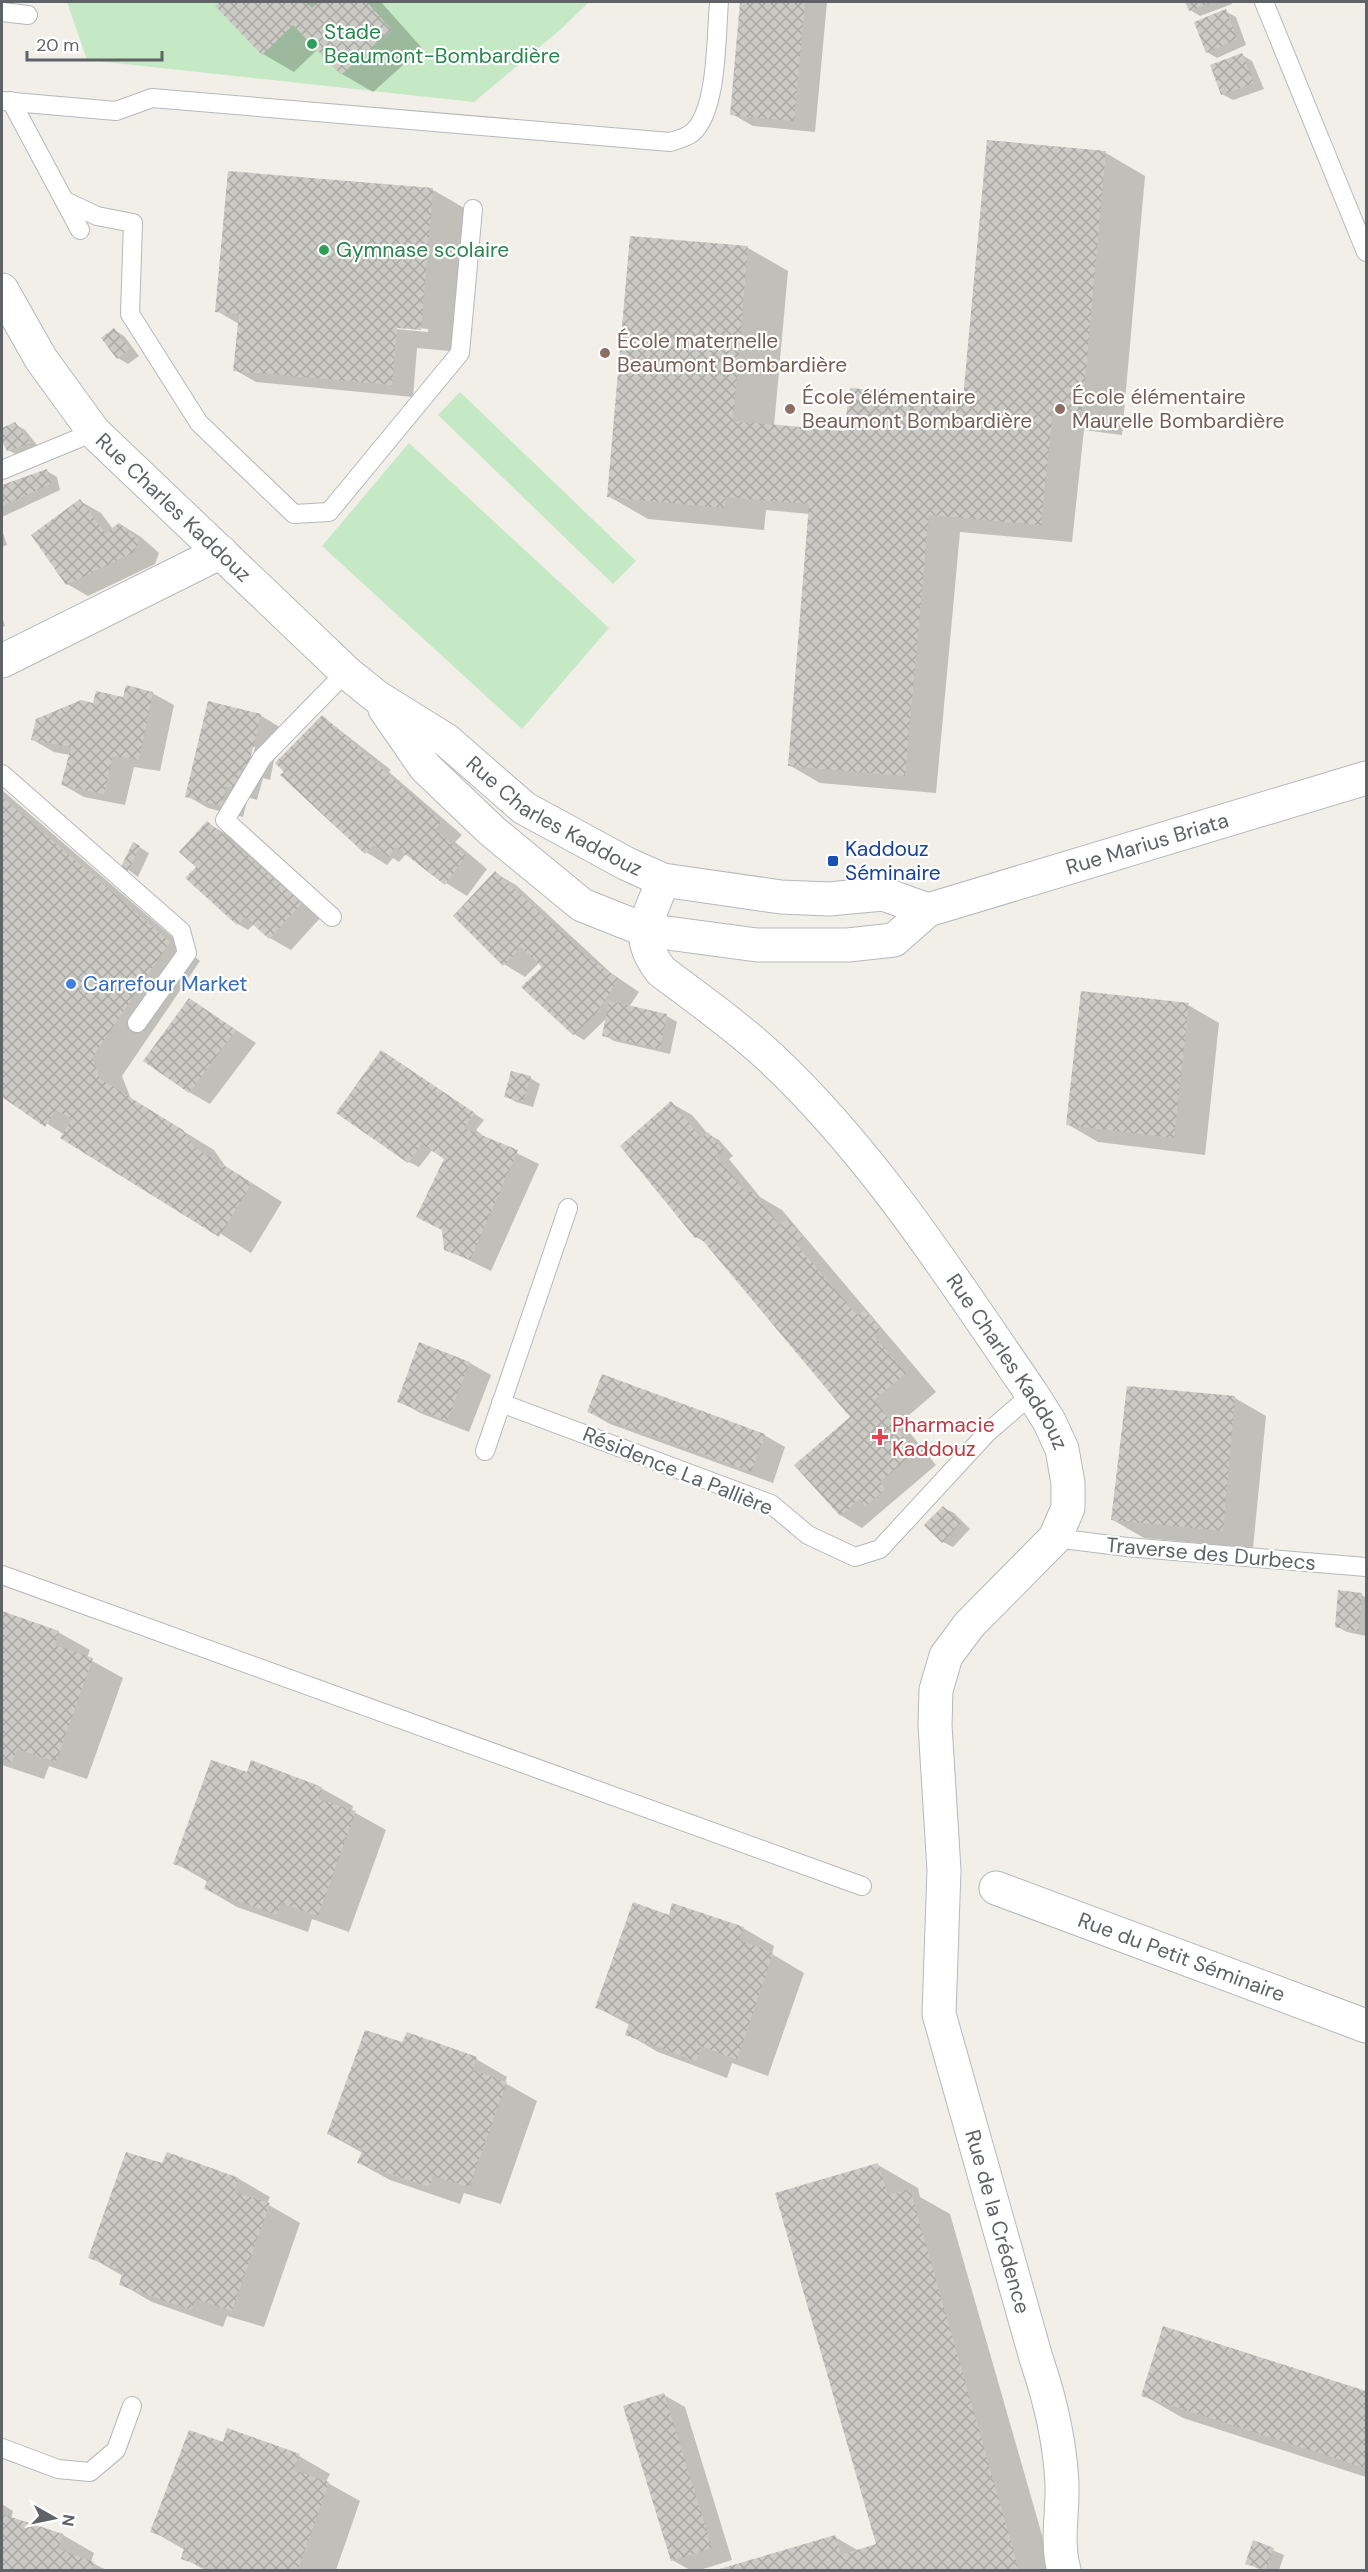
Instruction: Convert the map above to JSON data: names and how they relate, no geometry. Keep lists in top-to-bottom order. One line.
{"streets":{"street":["Rue Charles Kaddouz","Rue Marius Briata","Rue du Petit Séminaire","Rue de la Crédence"],"lane":["Résidence La Pallière","Traverse des Durbecs"]},"crossings":[["Rue Charles Kaddouz","Rue Marius Briata"],["Rue Charles Kaddouz","Résidence La Pallière"],["Rue Charles Kaddouz","Traverse des Durbecs"],["Rue Charles Kaddouz","Rue de la Crédence"]],"places":{"other":["Stade Beaumont-Bombardière","Gymnase scolaire","École maternelle Beaumont Bombardière","École élémentaire Beaumont Bombardière","École élémentaire Maurelle Bombardière","Carrefour Market"],"transit":["Kaddouz Séminaire"],"health":["Pharmacie Kaddouz"]},"scale_bar":"20 m","north":"right"}
